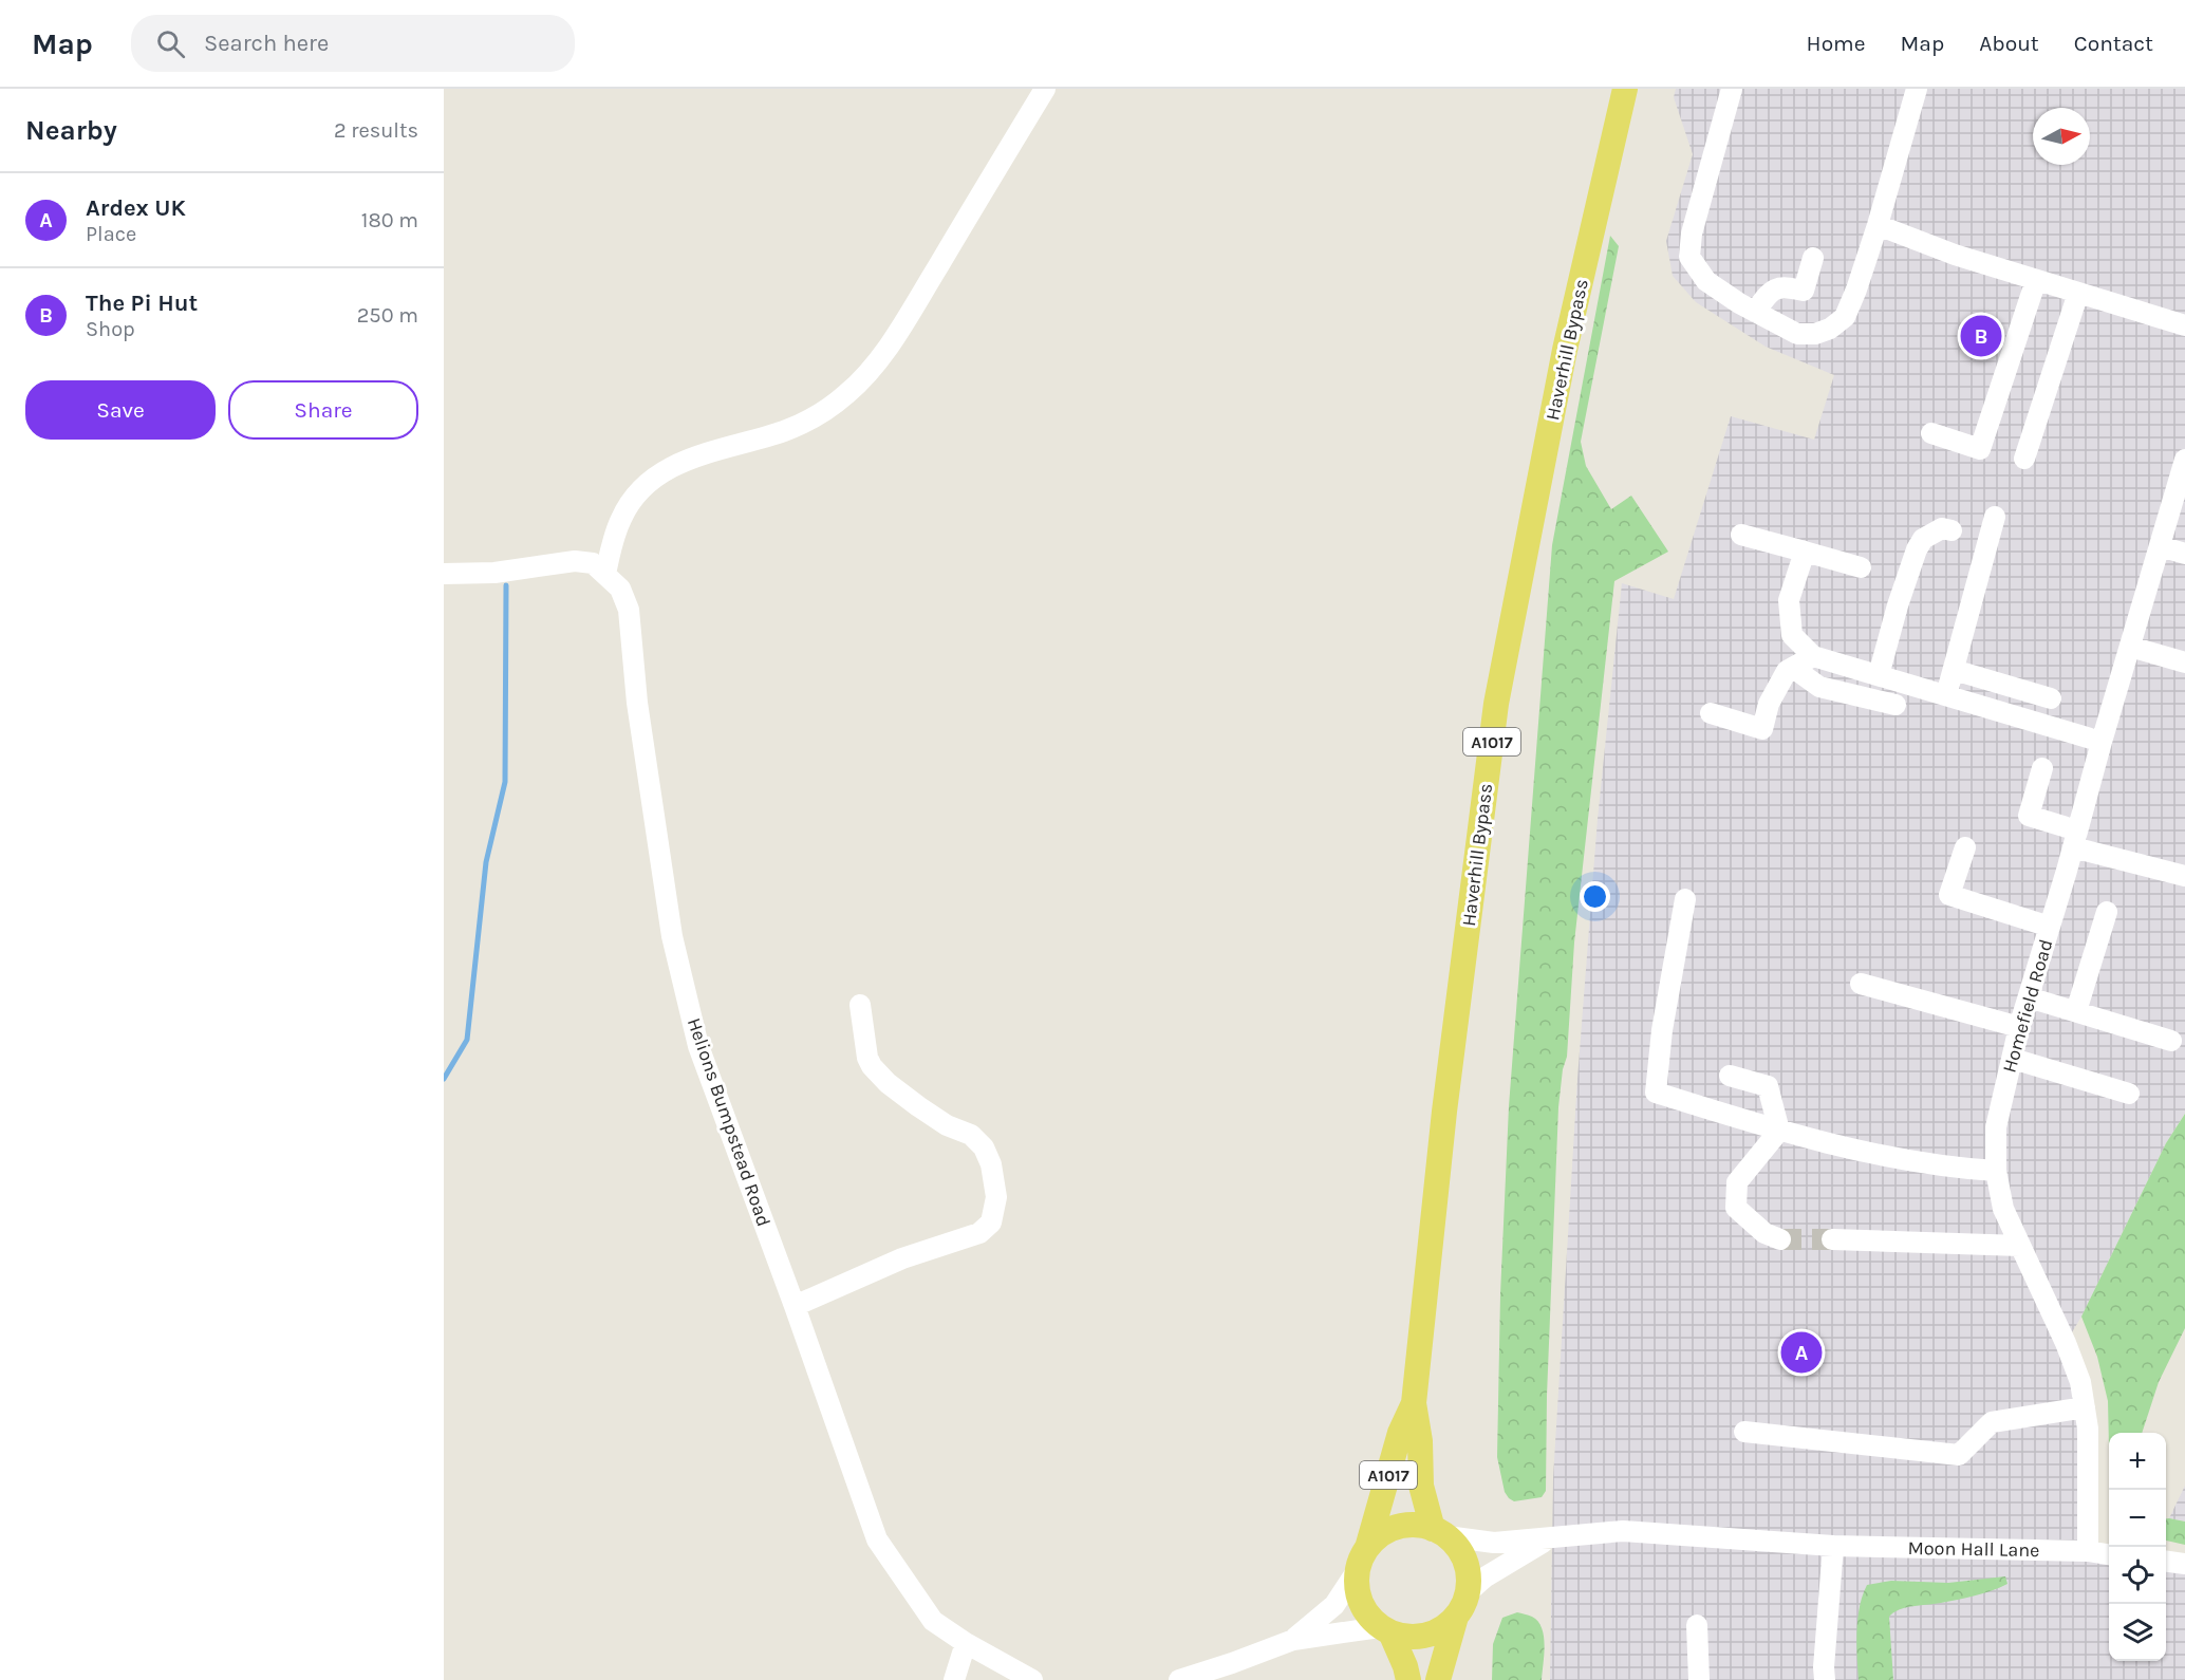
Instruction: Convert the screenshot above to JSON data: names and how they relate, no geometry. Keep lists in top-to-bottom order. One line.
{"streets":{"main road":["Haverhill Bypass","A1017"],"street":["Homefield Road","Helions Bumpstead Road","Moon Hall Lane"]},"crossings":[["Homefield Road","Moon Hall Lane"]],"north":"right","page":{"header":"Map","search":"Search here","nav":["Home","Map","About","Contact"],"heading":["Nearby","2 results"],"list":[{"mark":"A","name":"Ardex UK","note":"Place","value":"180 m"},{"mark":"B","name":"The Pi Hut","note":"Shop","value":"250 m"}],"pins":["B","A"],"buttons":["Save","Share"],"map_buttons":["+","−"]}}
